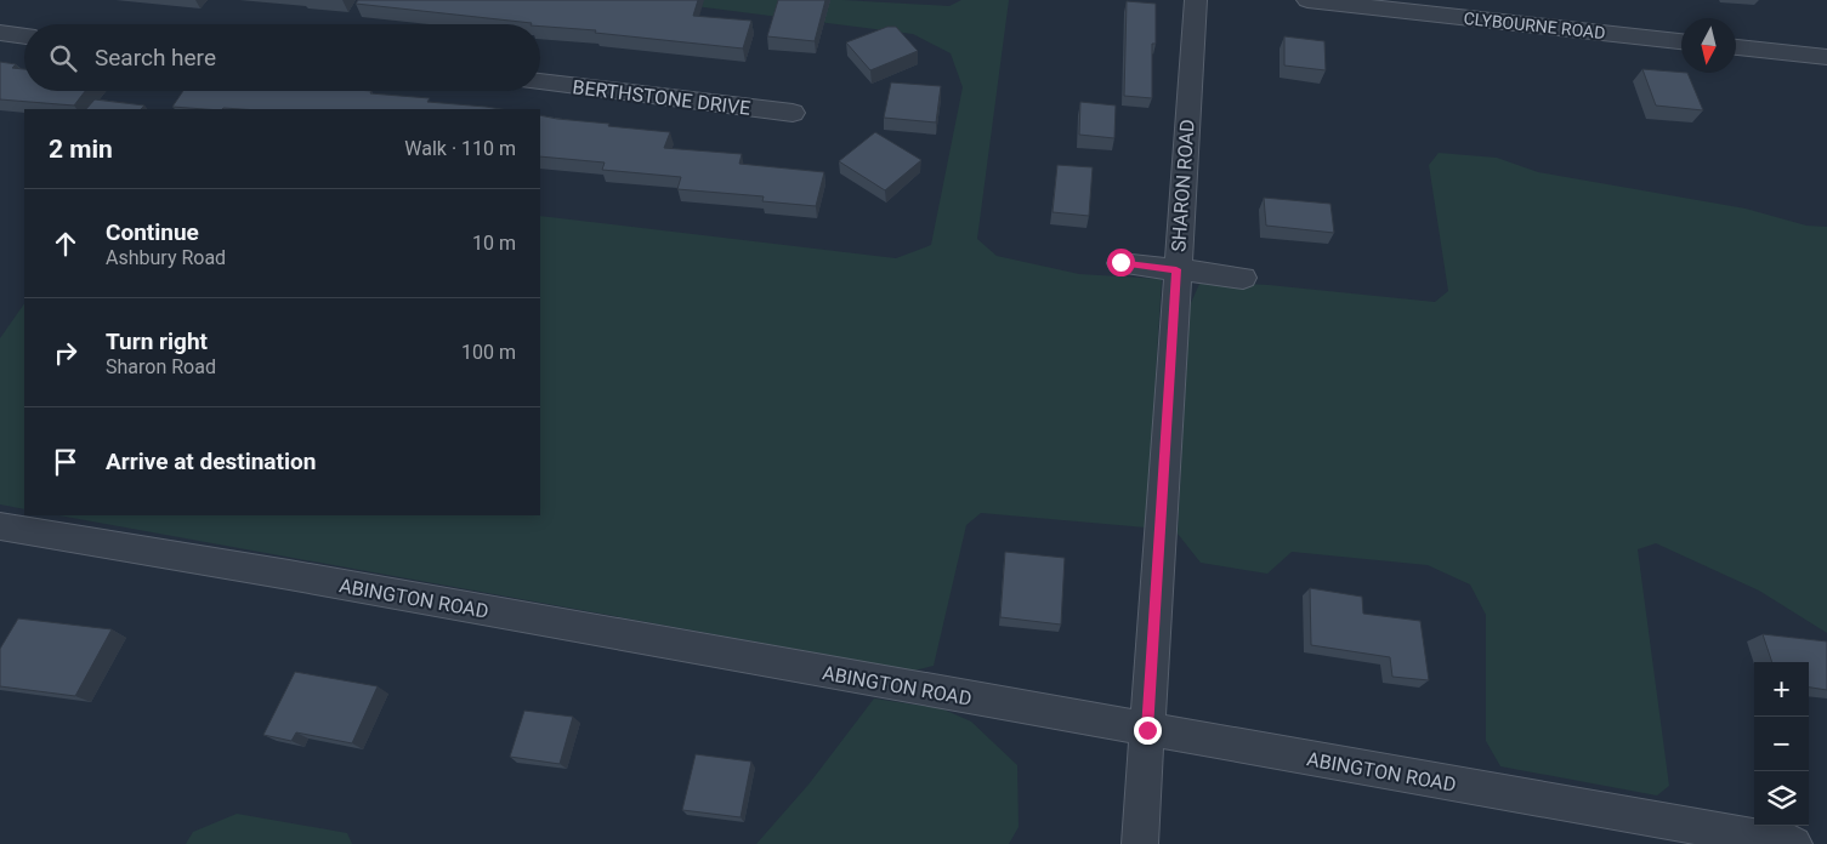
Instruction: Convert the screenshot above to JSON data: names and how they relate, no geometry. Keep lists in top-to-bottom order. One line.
{"streets":{"street":["CLYBOURNE ROAD","BERTHSTONE DRIVE","SHARON ROAD","ABINGTON ROAD"]},"crossings":[["SHARON ROAD","ABINGTON ROAD"]],"north":"bottom","page":{"search":"Search here","heading":["2 min","Walk · 110 m"],"list":[["Continue","Ashbury Road","10 m"],["Turn right","Sharon Road","100 m"],"Arrive at destination"],"map_buttons":["+","−"]}}
